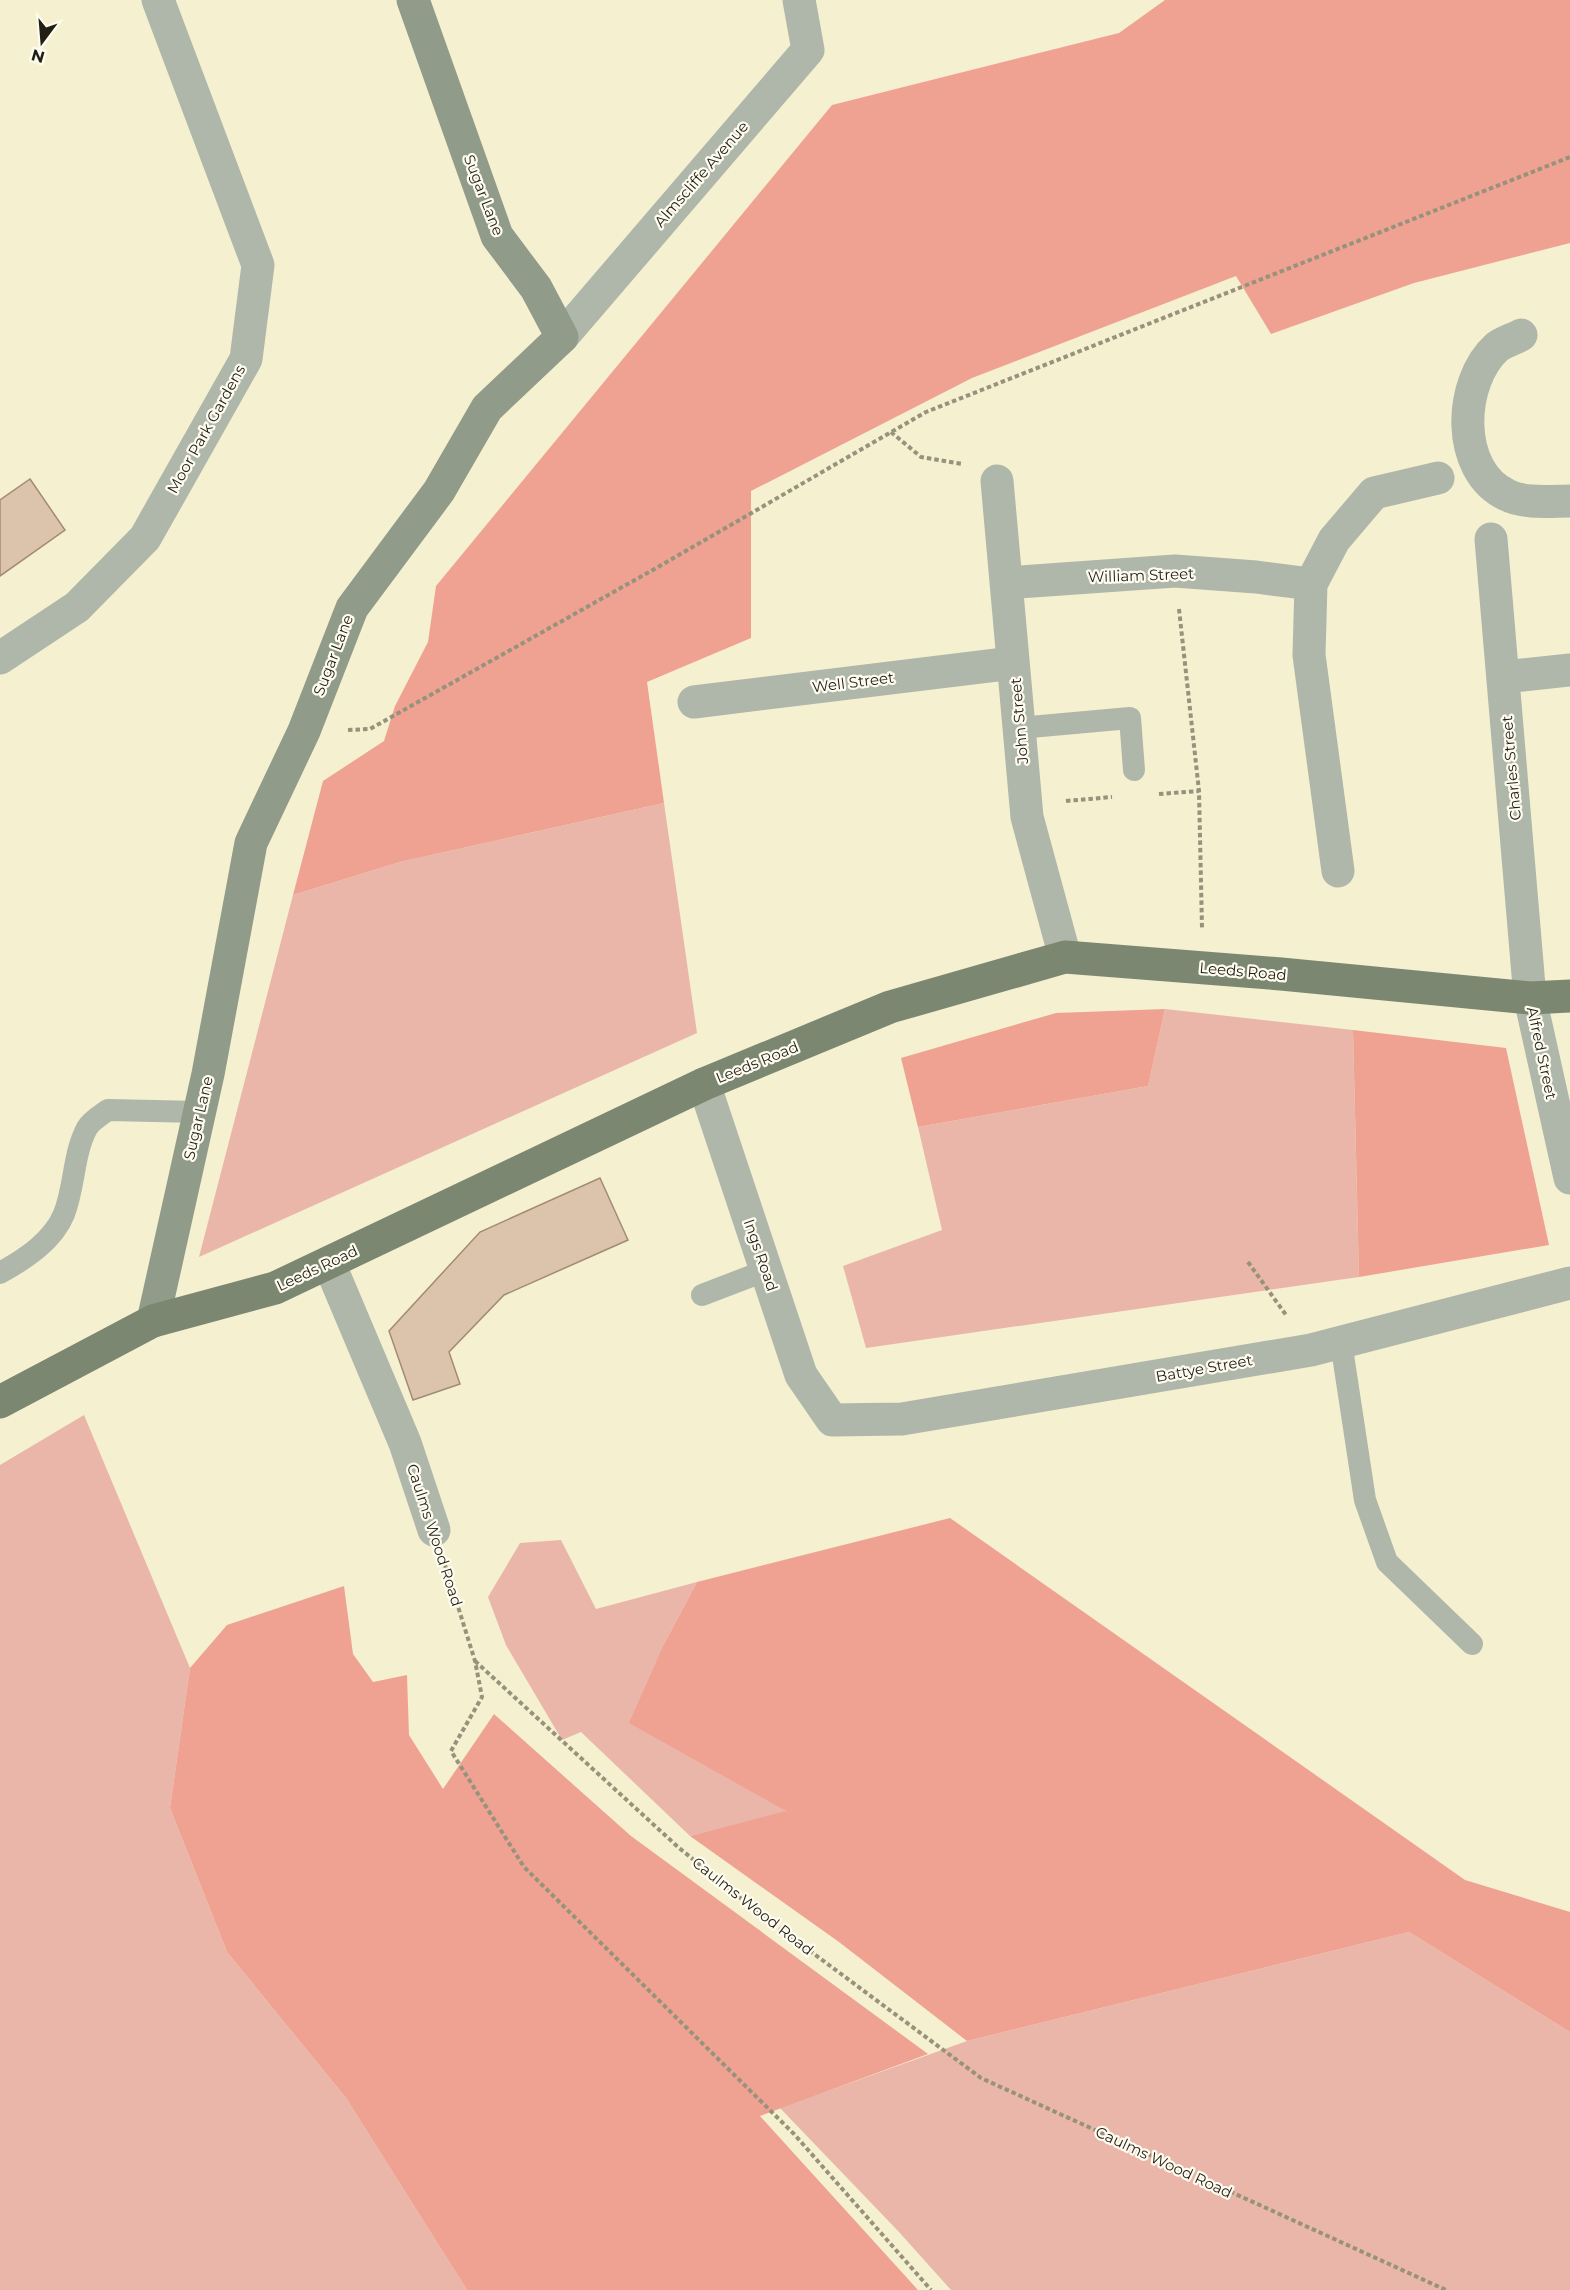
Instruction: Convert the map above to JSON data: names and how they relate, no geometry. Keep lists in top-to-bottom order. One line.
{"streets":{"main road":["Leeds Road"],"street":["Almscliffe Avenue","Sugar Lane","Moor Park Gardens","William Street","Well Street","John Street","Charles Street","Alfred Street","Ings Road","Battye Street","Caulms Wood Road"]},"crossings":[["Almscliffe Avenue","Sugar Lane"],["Sugar Lane","Leeds Road"],["William Street","John Street"],["Well Street","John Street"],["John Street","Leeds Road"],["Charles Street","Leeds Road"],["Charles Street","Alfred Street"],["Leeds Road","Alfred Street"],["Leeds Road","Ings Road"],["Leeds Road","Caulms Wood Road"],["Ings Road","Battye Street"]],"north":"bottom"}
